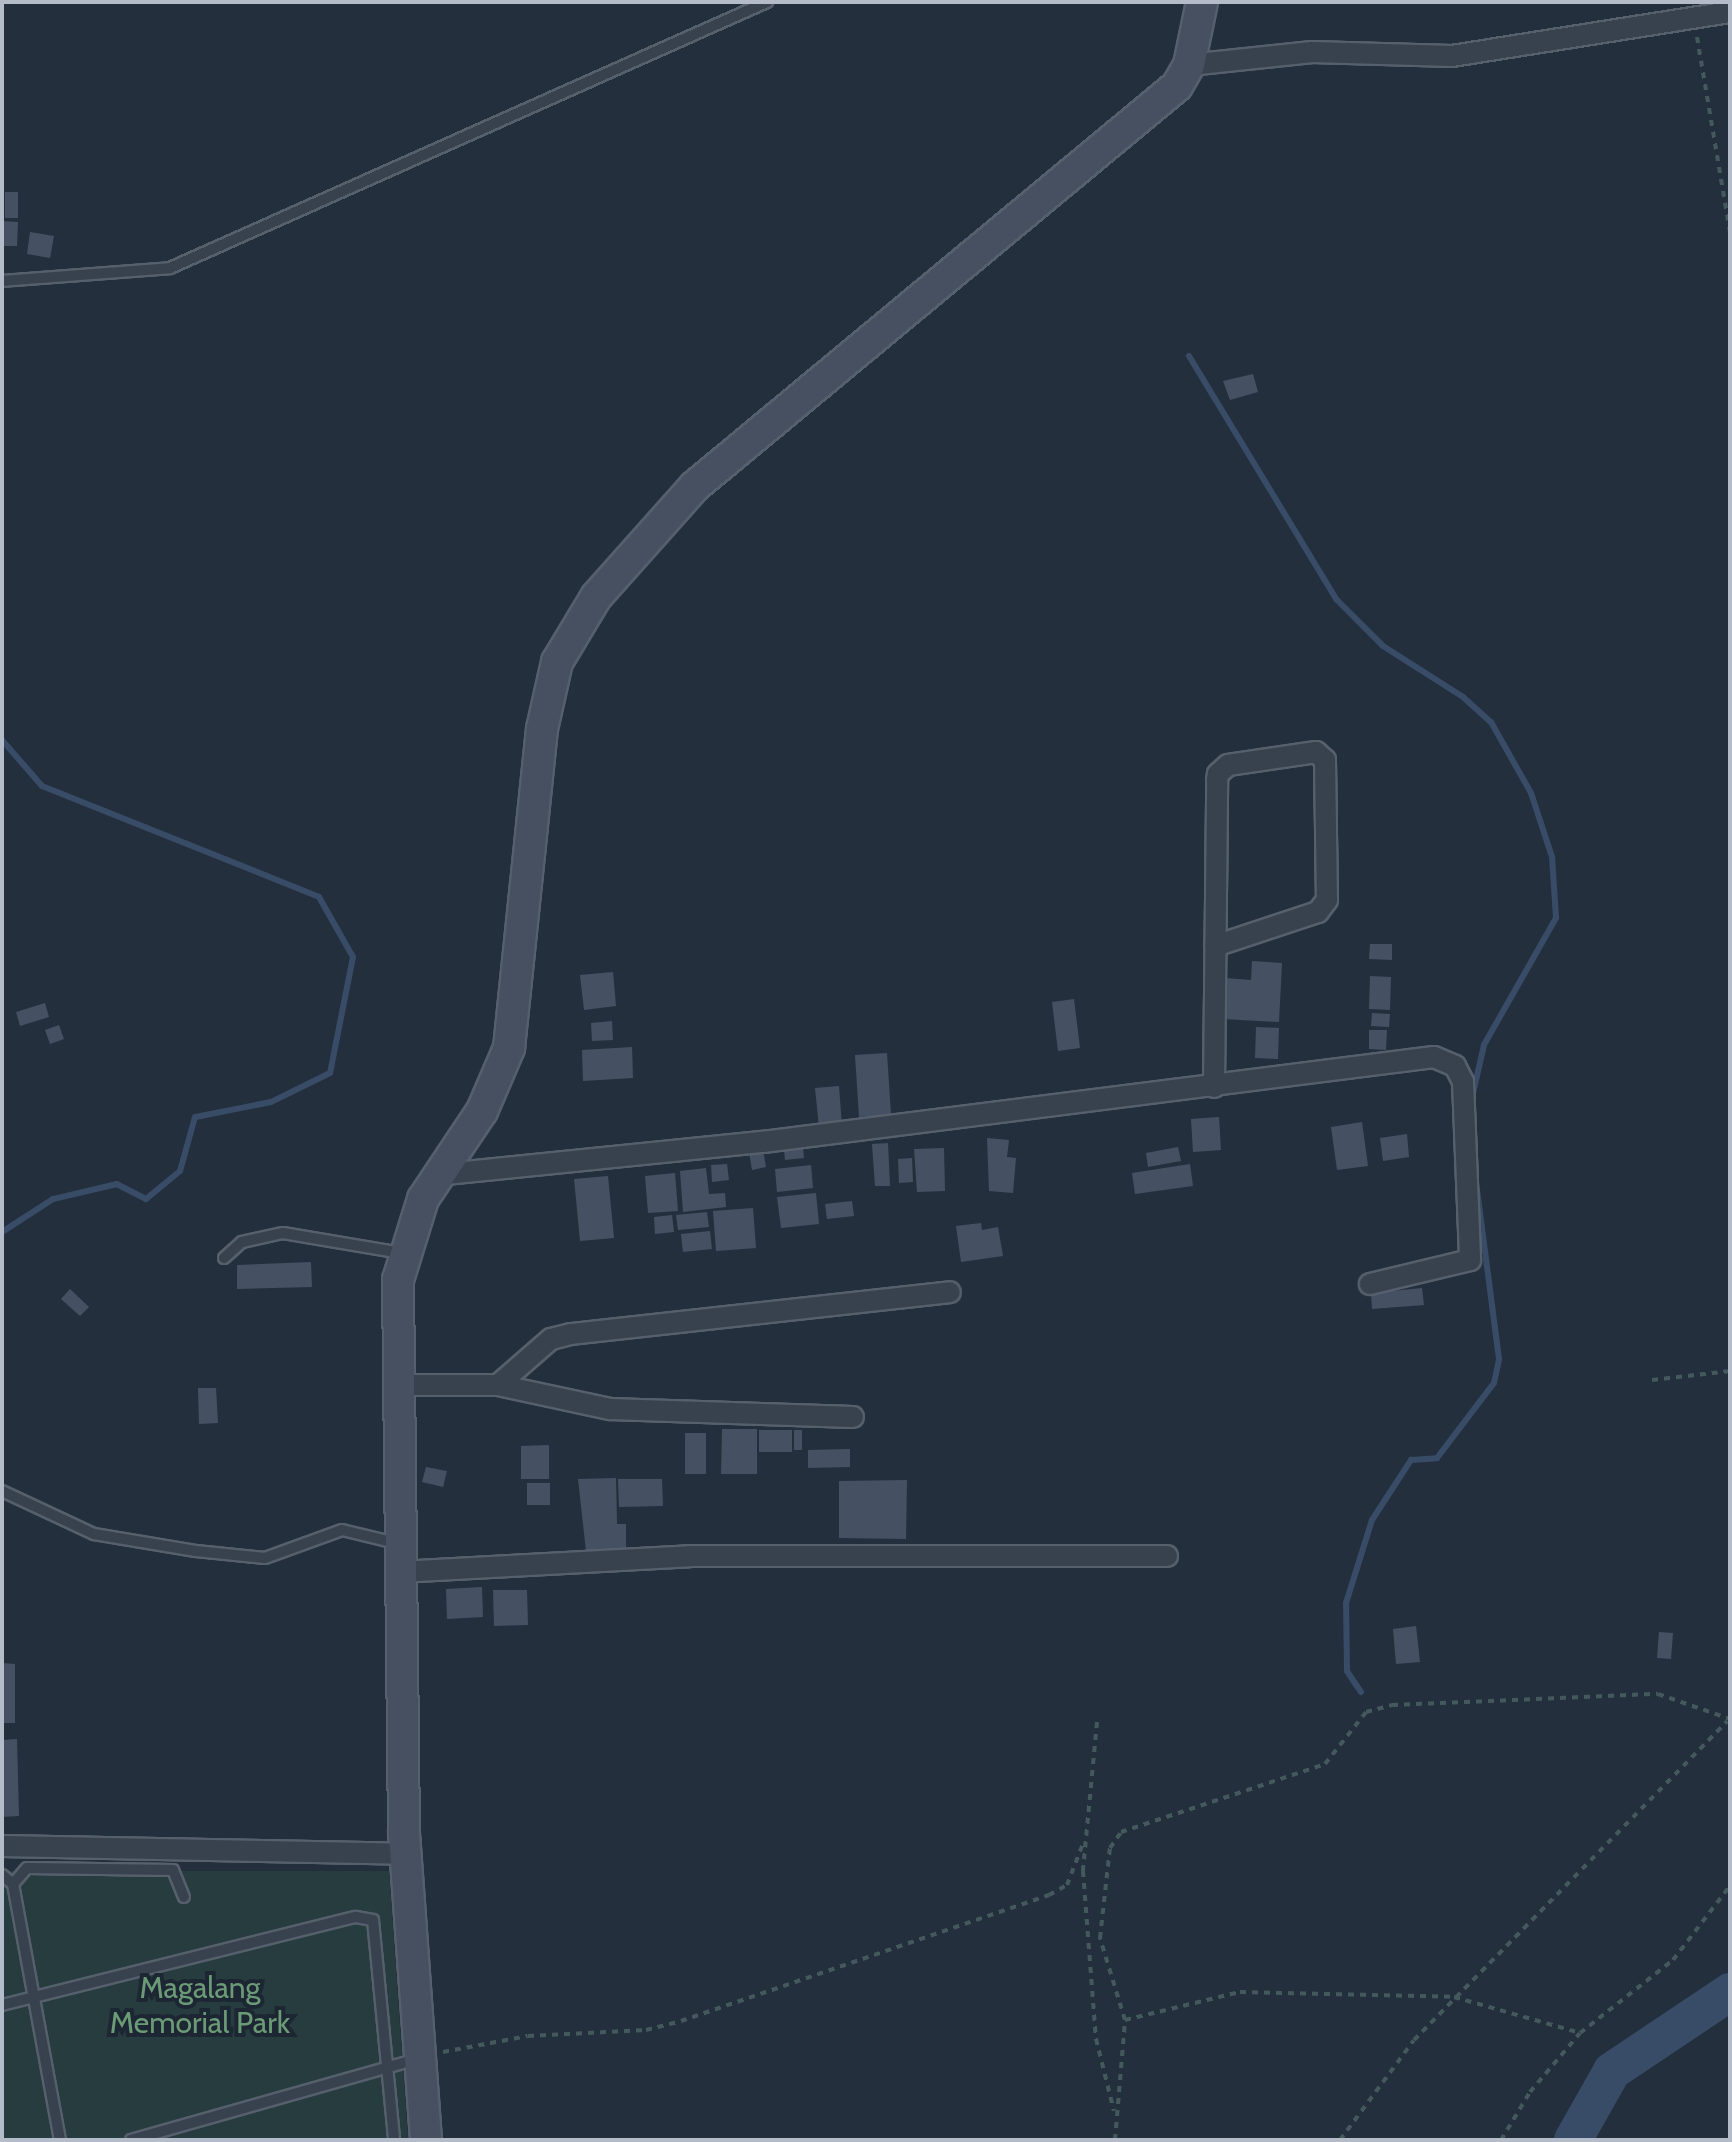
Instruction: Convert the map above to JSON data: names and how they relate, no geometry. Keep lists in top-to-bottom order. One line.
{"parks":["Magalang Memorial Park"]}
